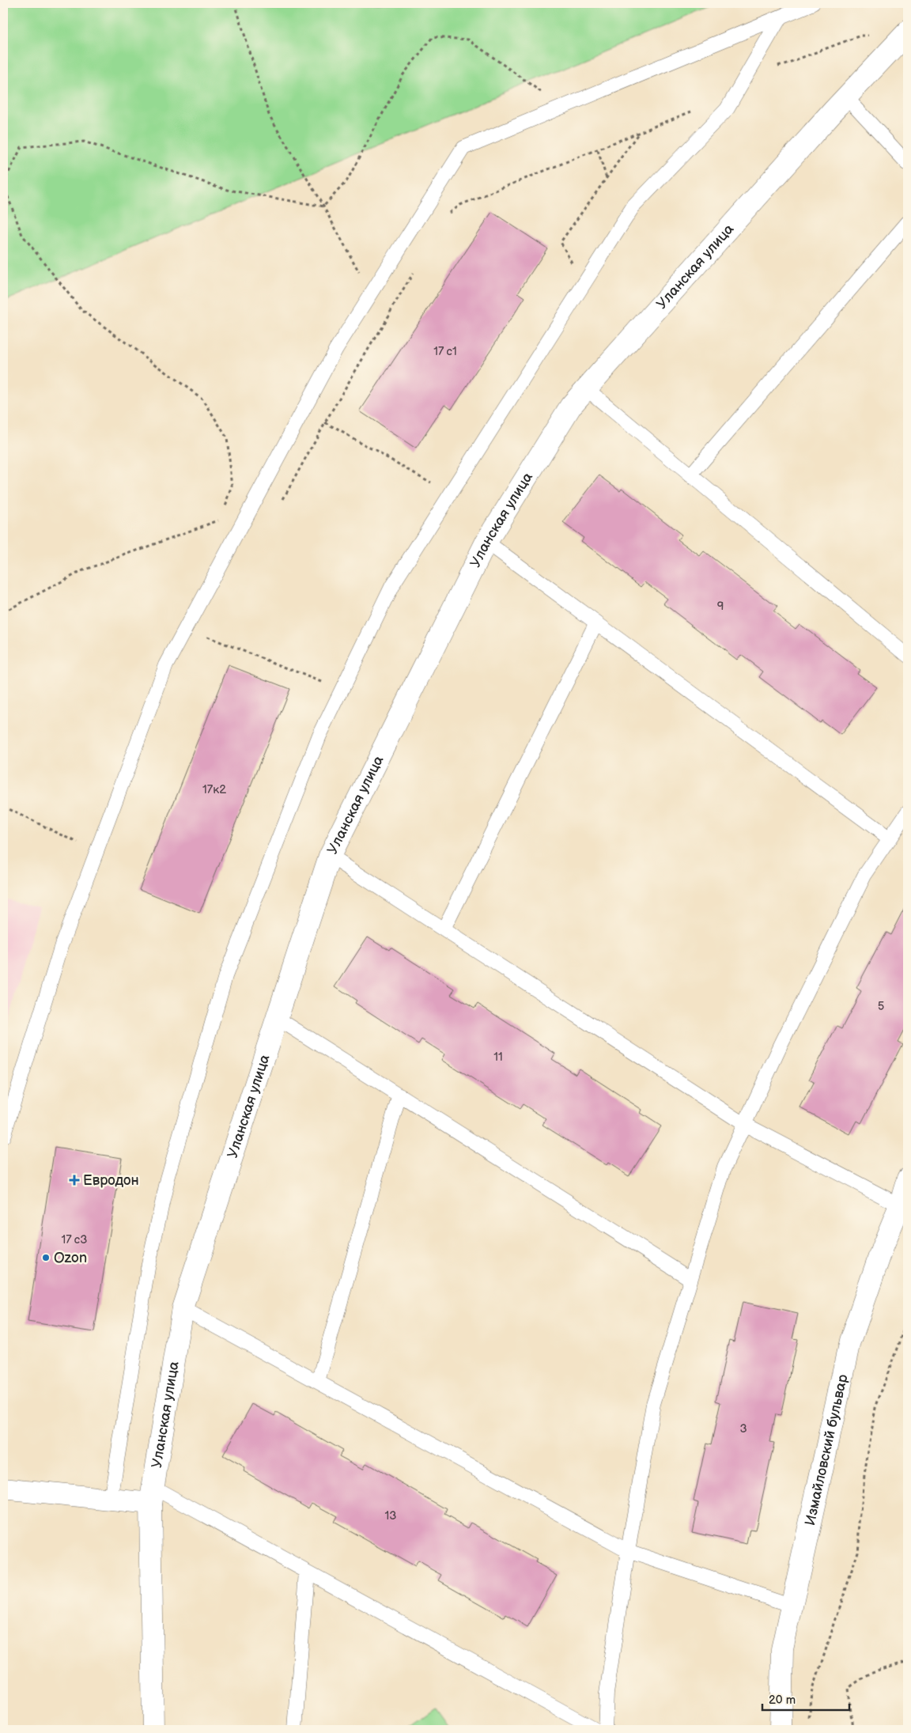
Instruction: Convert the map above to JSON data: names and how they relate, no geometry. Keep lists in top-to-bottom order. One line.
{"streets":{"street":["Уланская улица","Измайловский бульвар"]},"places":{"health":["Евродон"],"other":["Ozon"]},"house_numbers":["17 с1","9","17к2","5","11","17 с3","3","13"],"scale_bar":"20 m"}
